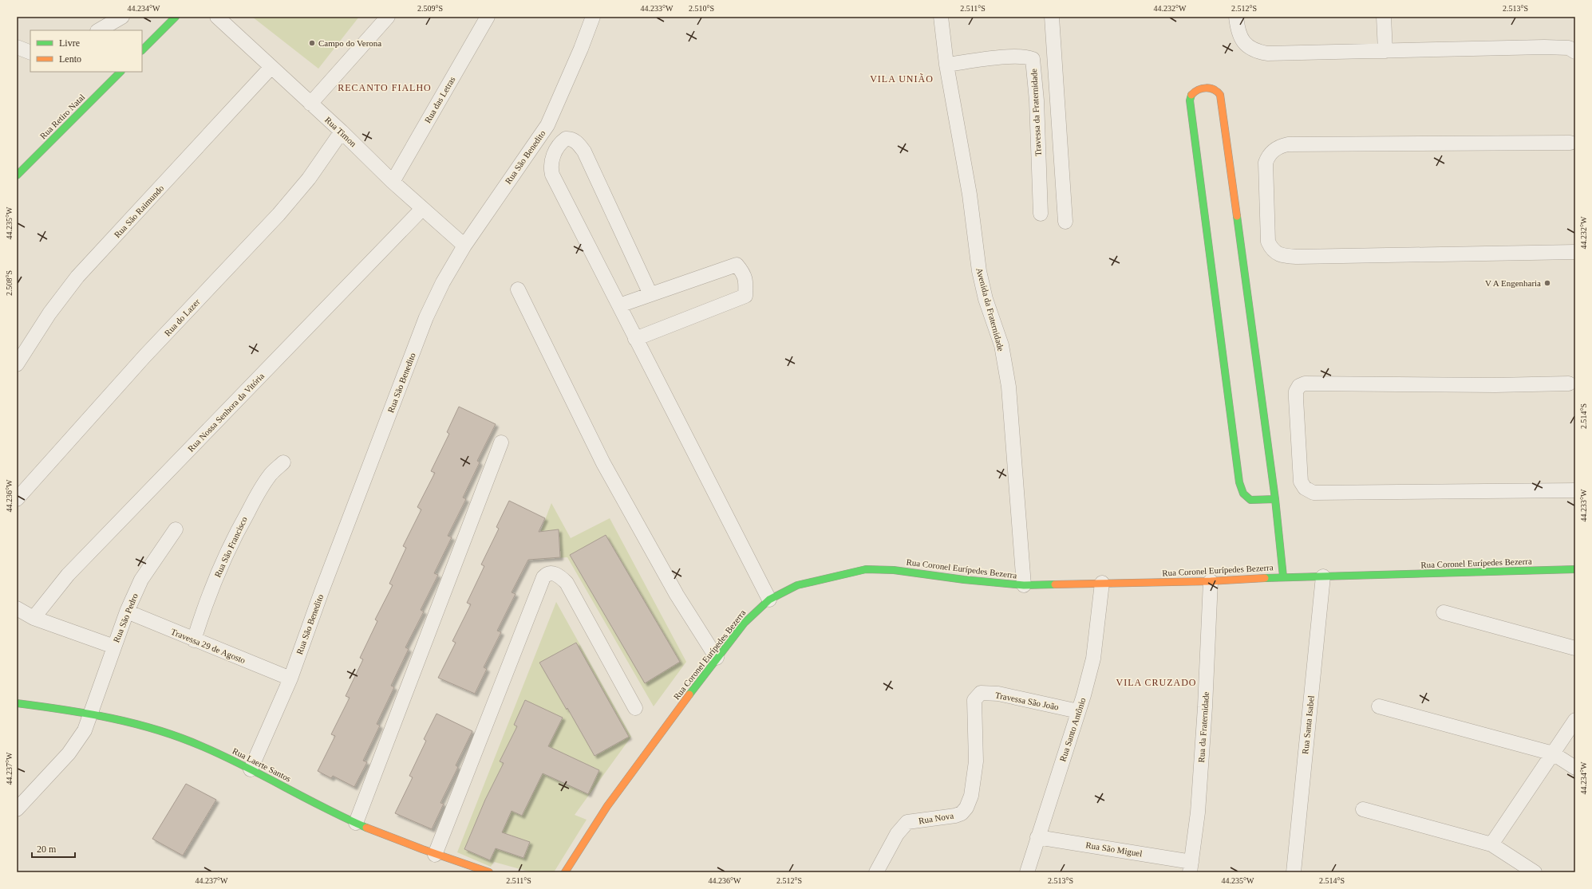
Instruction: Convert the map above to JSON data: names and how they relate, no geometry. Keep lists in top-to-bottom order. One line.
{"streets":{"street":["Rua das Letras","Travessa da Fraternidade","Rua Retiro Natal","Rua Timon","Rua São Benedito","Rua São Raimundo","Avenida da Fraternidade","Rua do Lazer","Rua Nossa Senhora da Vitória","Rua São Francisco","Rua Coronel Eurípedes Bezerra","Rua São Pedro","Travessa 29 de Agosto","Travessa São João","Rua Santa Isabel","Rua da Fraternidade","Rua Santo Antônio","Rua Laerte Santos","Rua Nova","Rua São Miguel"]},"crossings":[["Rua das Letras","Rua Timon"],["Travessa da Fraternidade","Avenida da Fraternidade"],["Rua Timon","Rua São Benedito"],["Rua Timon","Rua São Raimundo"],["Rua Timon","Rua do Lazer"],["Rua Timon","Rua Nossa Senhora da Vitória"],["Rua São Benedito","Travessa 29 de Agosto"],["Rua São Benedito","Rua Laerte Santos"],["Avenida da Fraternidade","Rua Coronel Eurípedes Bezerra"],["Rua São Francisco","Travessa 29 de Agosto"],["Rua Coronel Eurípedes Bezerra","Rua Santa Isabel"],["Rua Coronel Eurípedes Bezerra","Rua da Fraternidade"],["Rua Coronel Eurípedes Bezerra","Rua Santo Antônio"],["Rua São Pedro","Travessa 29 de Agosto"],["Rua São Pedro","Rua Laerte Santos"],["Travessa São João","Rua Santo Antônio"],["Travessa São João","Rua Nova"],["Rua da Fraternidade","Rua São Miguel"],["Rua Santo Antônio","Rua São Miguel"]],"districts":["VILA UNIÃO","RECANTO FIALHO","VILA CRUZADO"],"places":["Campo do Verona","V A Engenharia"],"legend":["Livre","Lento"],"scale_bar":"20 m","coordinates":["44.234°W","2.509°S","44.233°W","2.510°S","2.511°S","44.232°W","2.512°S","2.513°S","44.235°W","2.508°S","2.514°S","44.236°W","44.237°W"]}
